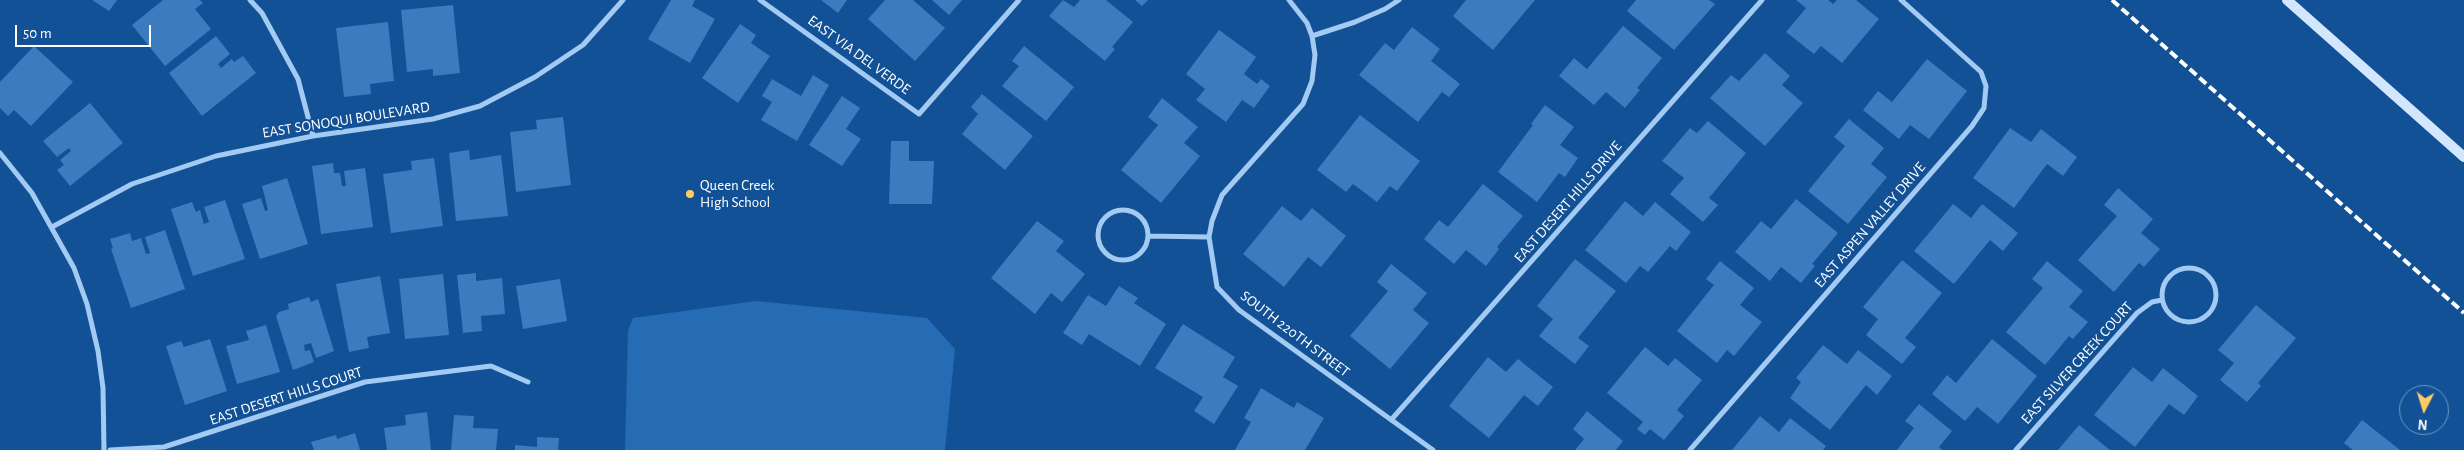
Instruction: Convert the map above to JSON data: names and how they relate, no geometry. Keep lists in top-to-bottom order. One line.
{"streets":{"street":["EAST VIA DEL VERDE","EAST SONOQUI BOULEVARD","EAST DESERT HILLS DRIVE","EAST ASPEN VALLEY DRIVE","SOUTH 220TH STREET","EAST SILVER CREEK COURT","EAST DESERT HILLS COURT"]},"crossings":[["EAST DESERT HILLS DRIVE","SOUTH 220TH STREET"]],"places":["Queen Creek High School"],"scale_bar":"50 m","north":"bottom"}
